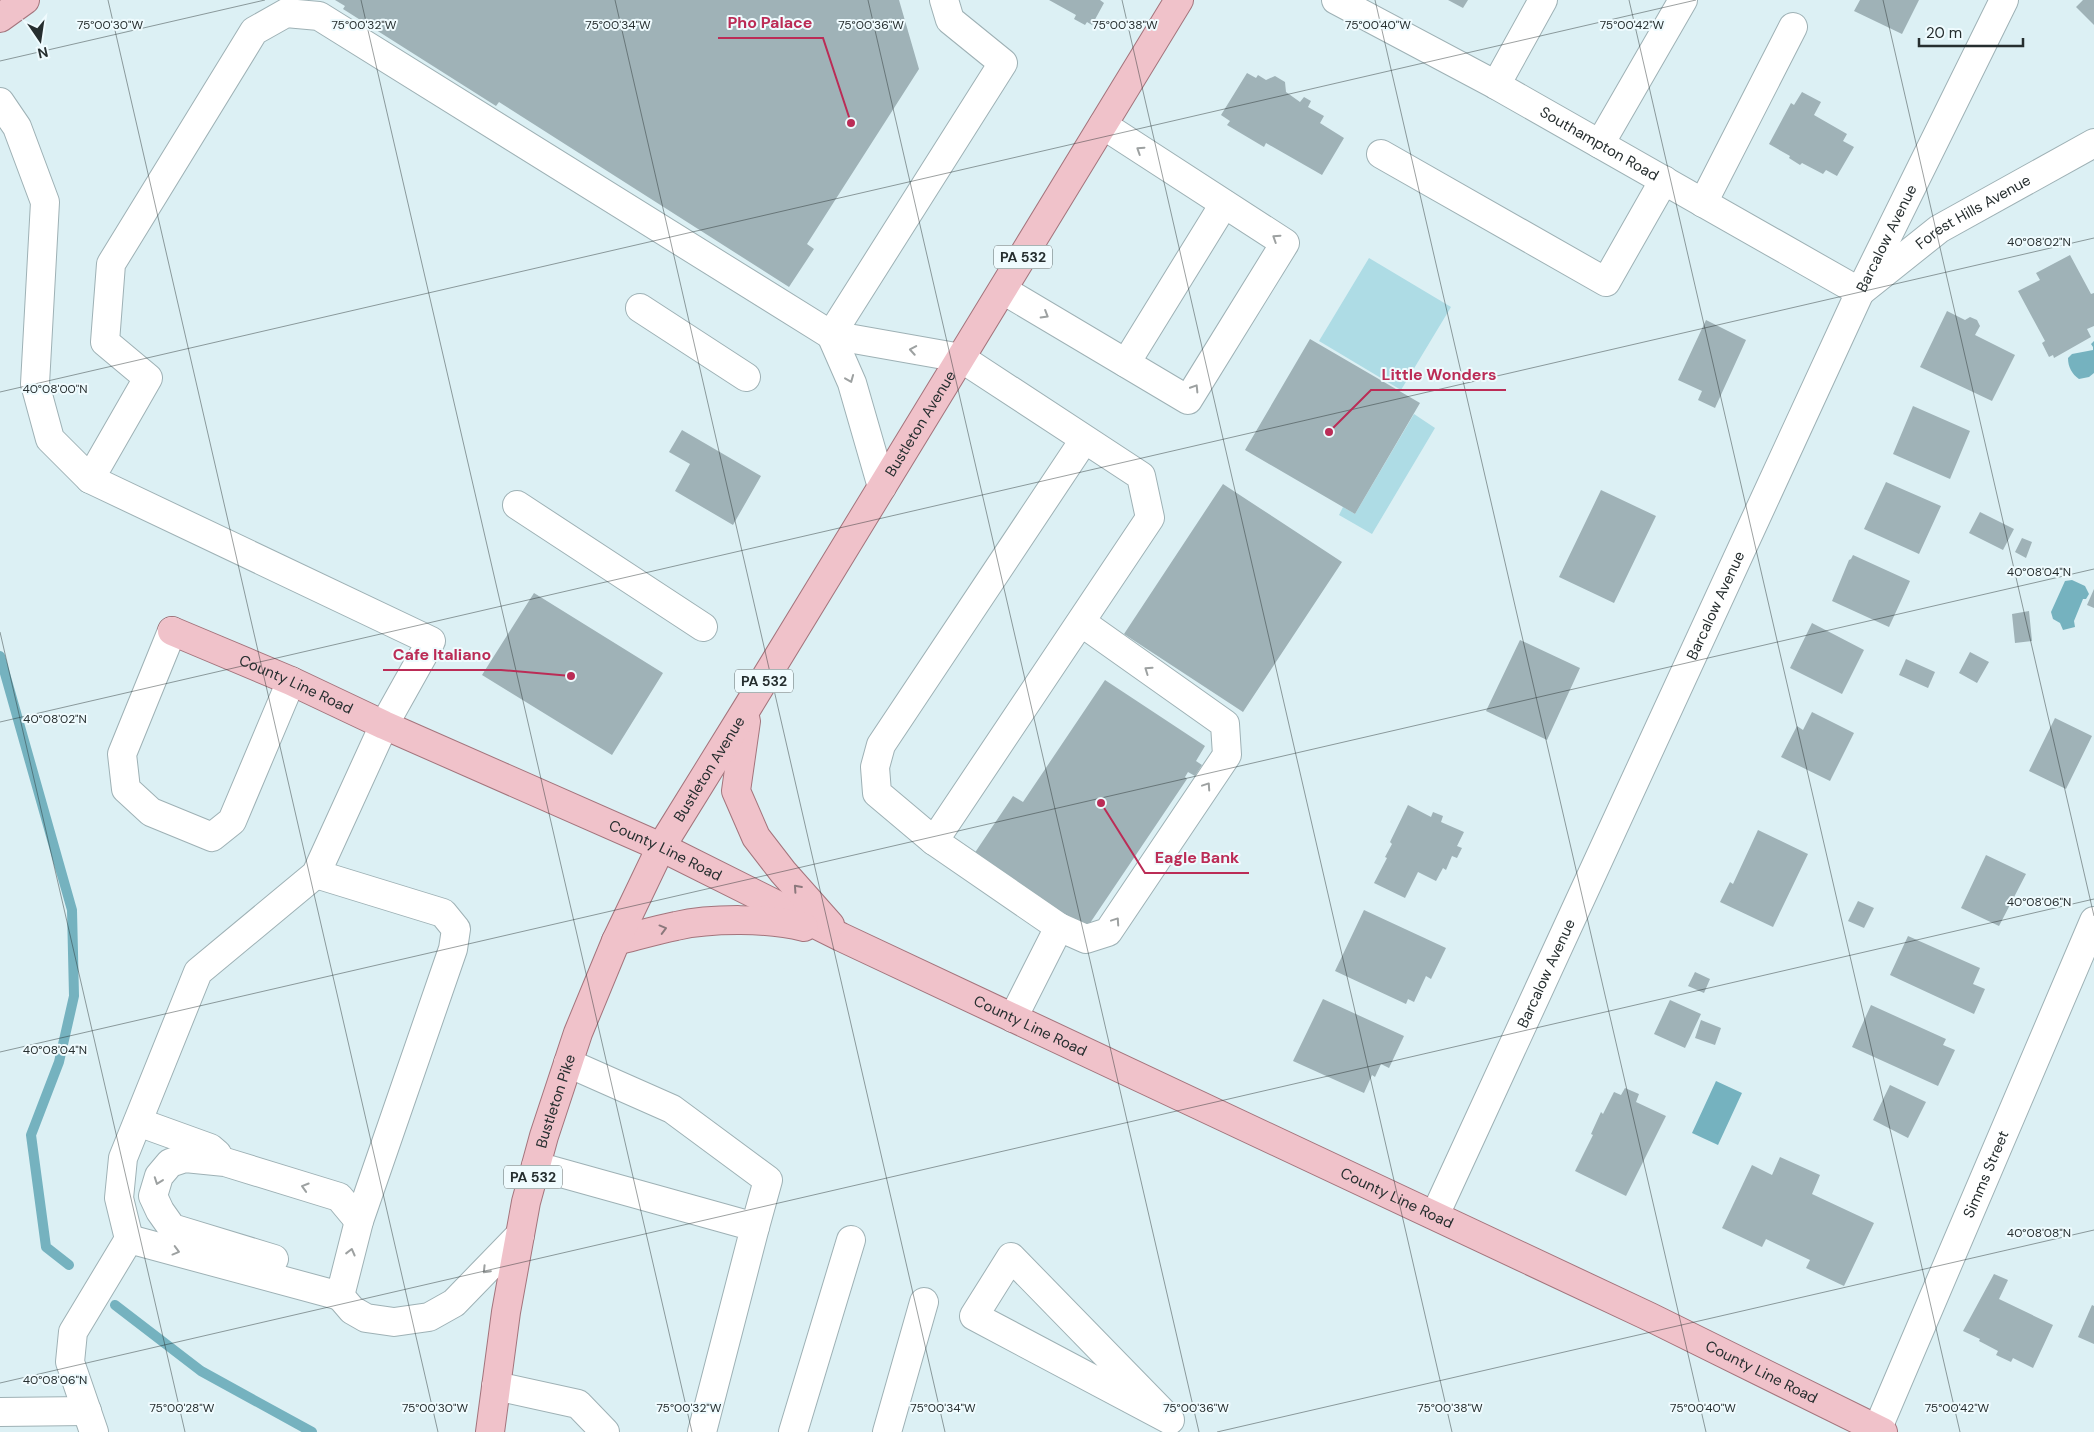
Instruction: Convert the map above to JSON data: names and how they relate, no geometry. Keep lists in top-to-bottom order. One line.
{"streets":{"main road":["PA 532","Bustleton Avenue","County Line Road","Bustleton Pike"],"street":["Southampton Road","Forest Hills Avenue","Barcalow Avenue","Simms Street"]},"crossings":[["Southampton Road","Forest Hills Avenue"],["Southampton Road","Barcalow Avenue"],["Forest Hills Avenue","Barcalow Avenue"],["Barcalow Avenue","County Line Road"],["Bustleton Avenue","County Line Road"],["Bustleton Avenue","Bustleton Pike"],["County Line Road","Bustleton Pike"],["County Line Road","Simms Street"]],"places":["Pho Palace","Little Wonders","Cafe Italiano","Eagle Bank"],"scale_bar":"20 m","north":"bottom","coordinates":["75°00'30\"W","75°00'32\"W","75°00'34\"W","75°00'36\"W","75°00'38\"W","75°00'40\"W","75°00'42\"W","40°08'02\"N","40°08'00\"N","40°08'04\"N","40°08'06\"N","40°08'08\"N","75°00'28\"W"]}
